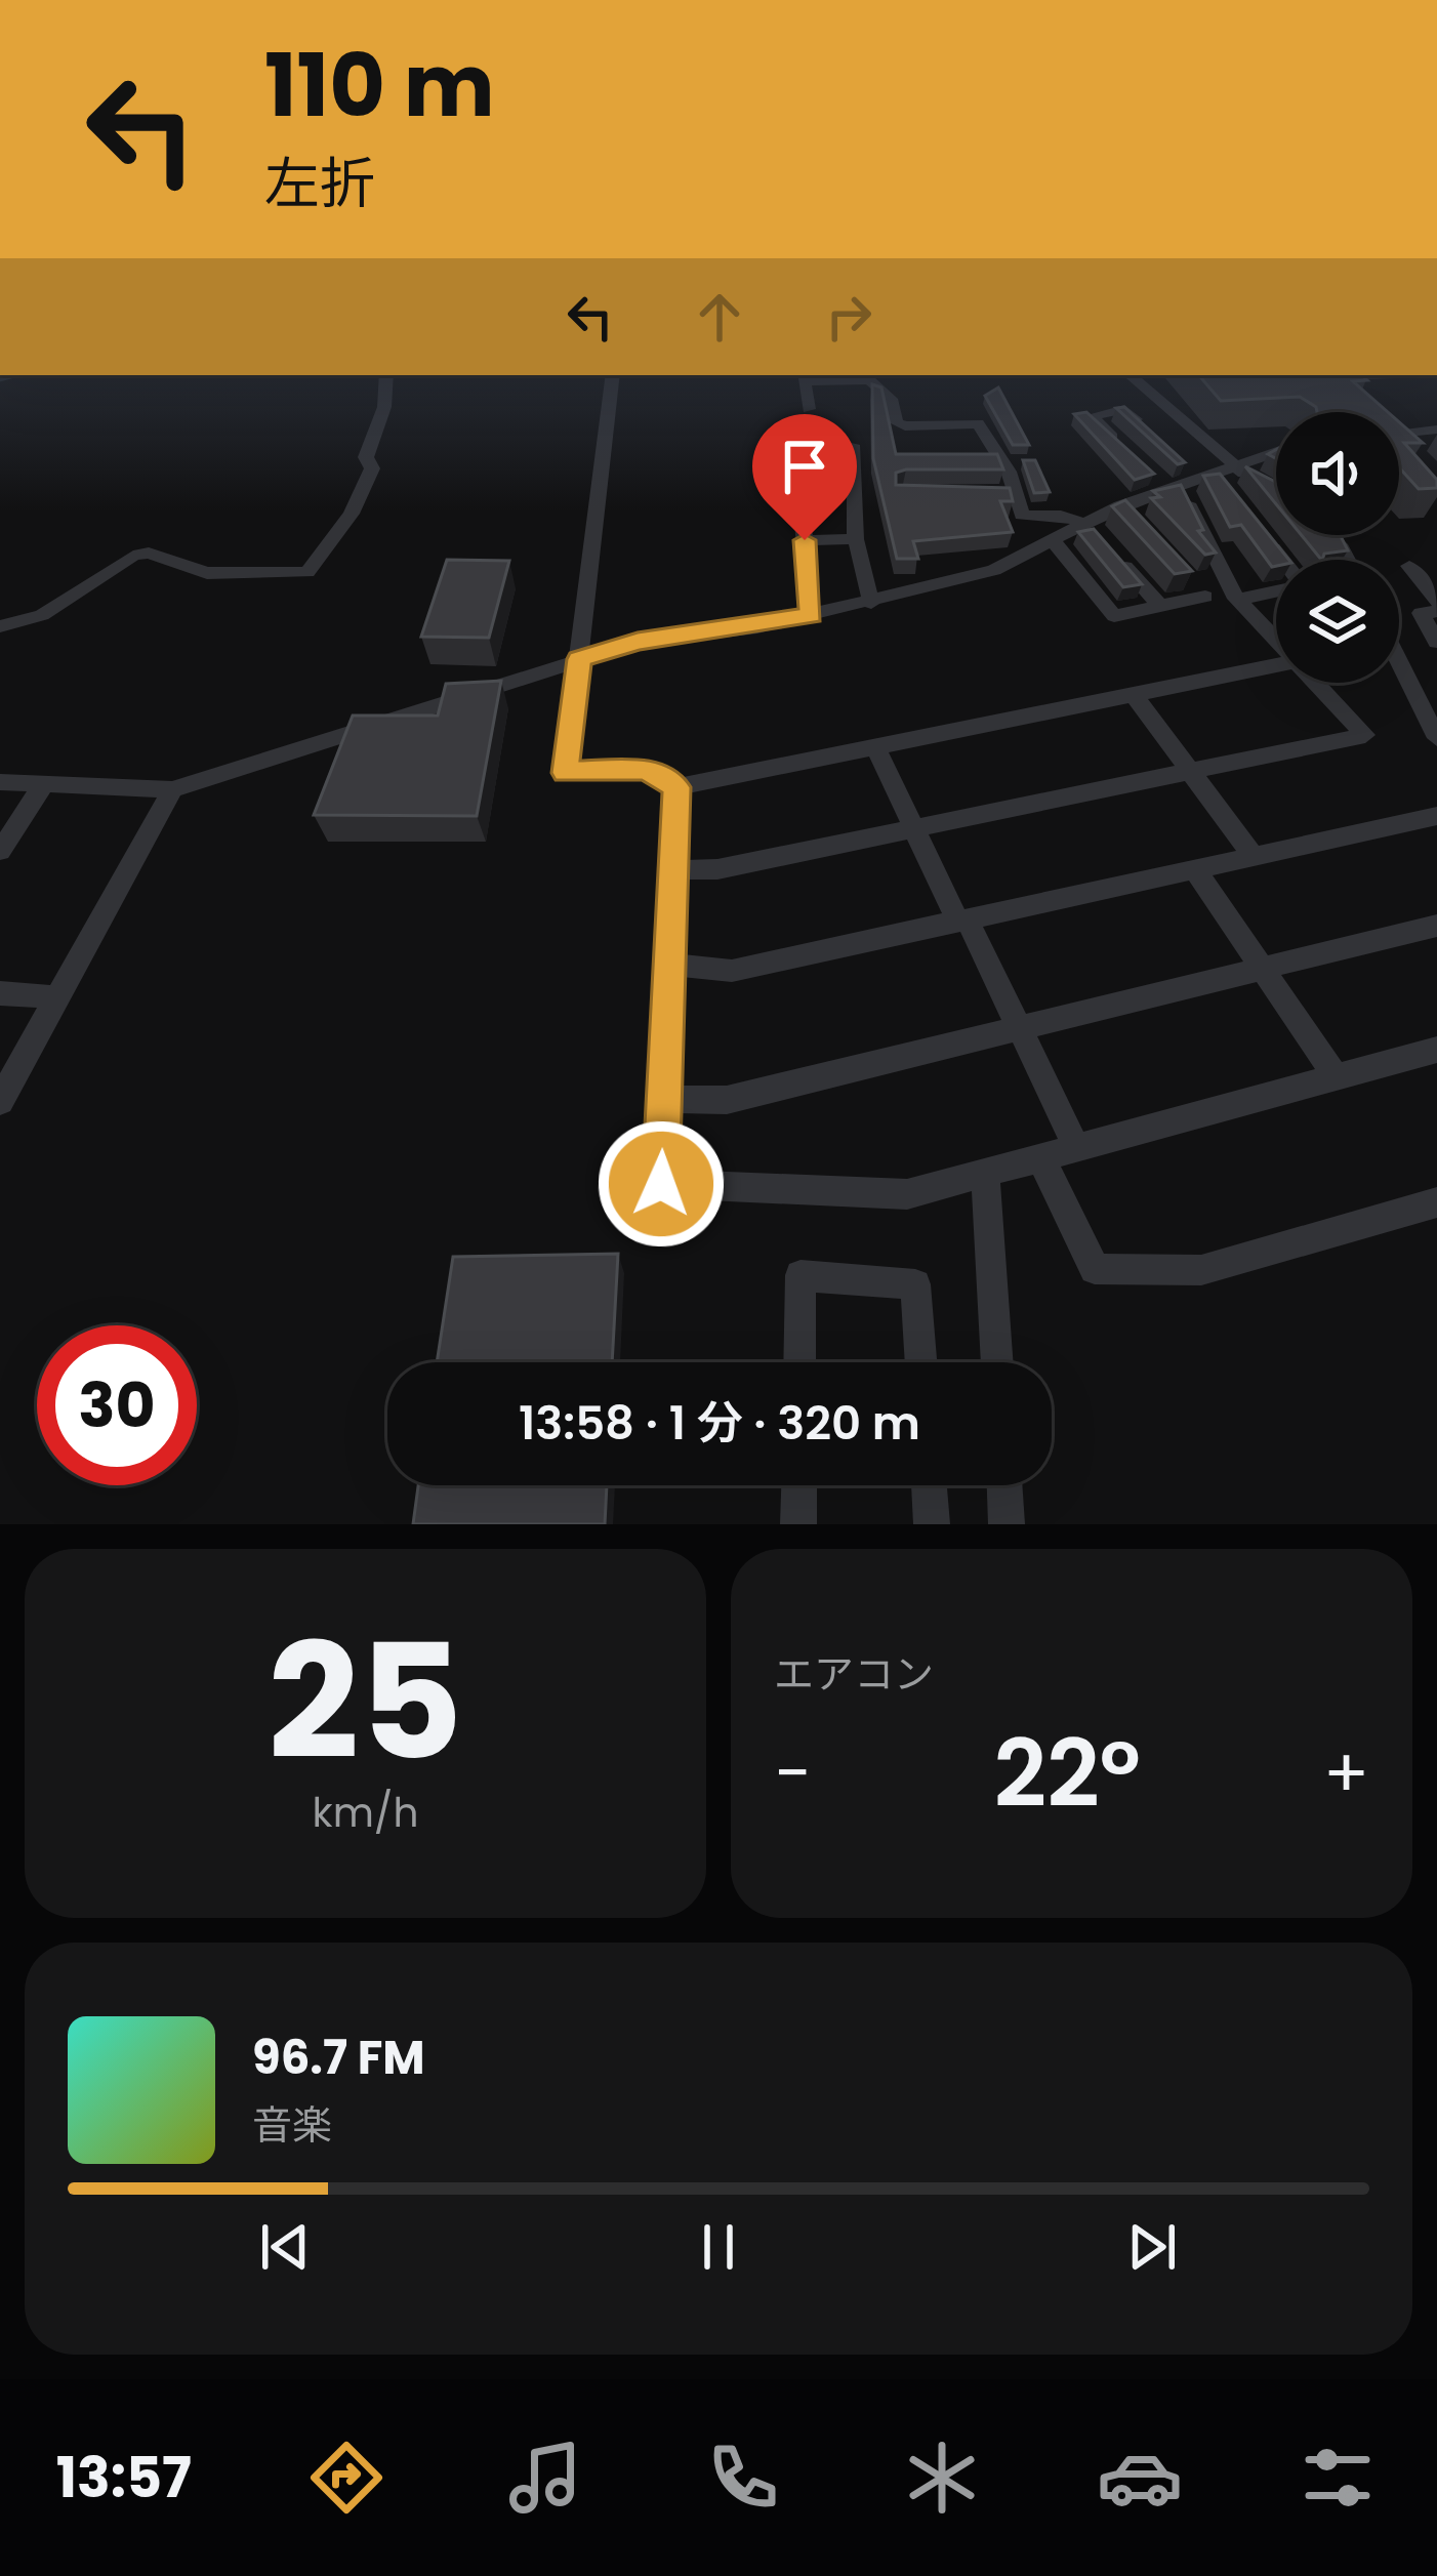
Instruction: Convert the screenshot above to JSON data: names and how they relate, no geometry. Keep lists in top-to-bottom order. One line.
{"page":{"turn":["110 m","左折"],"limit":"30","trip":"13:58 · 1 分 · 320 m","tile":[["25","km/h"],"エアコン"],"heat":["−","22°","+"],"song":["96.7 FM","音楽"],"tabs":"13:57"}}
